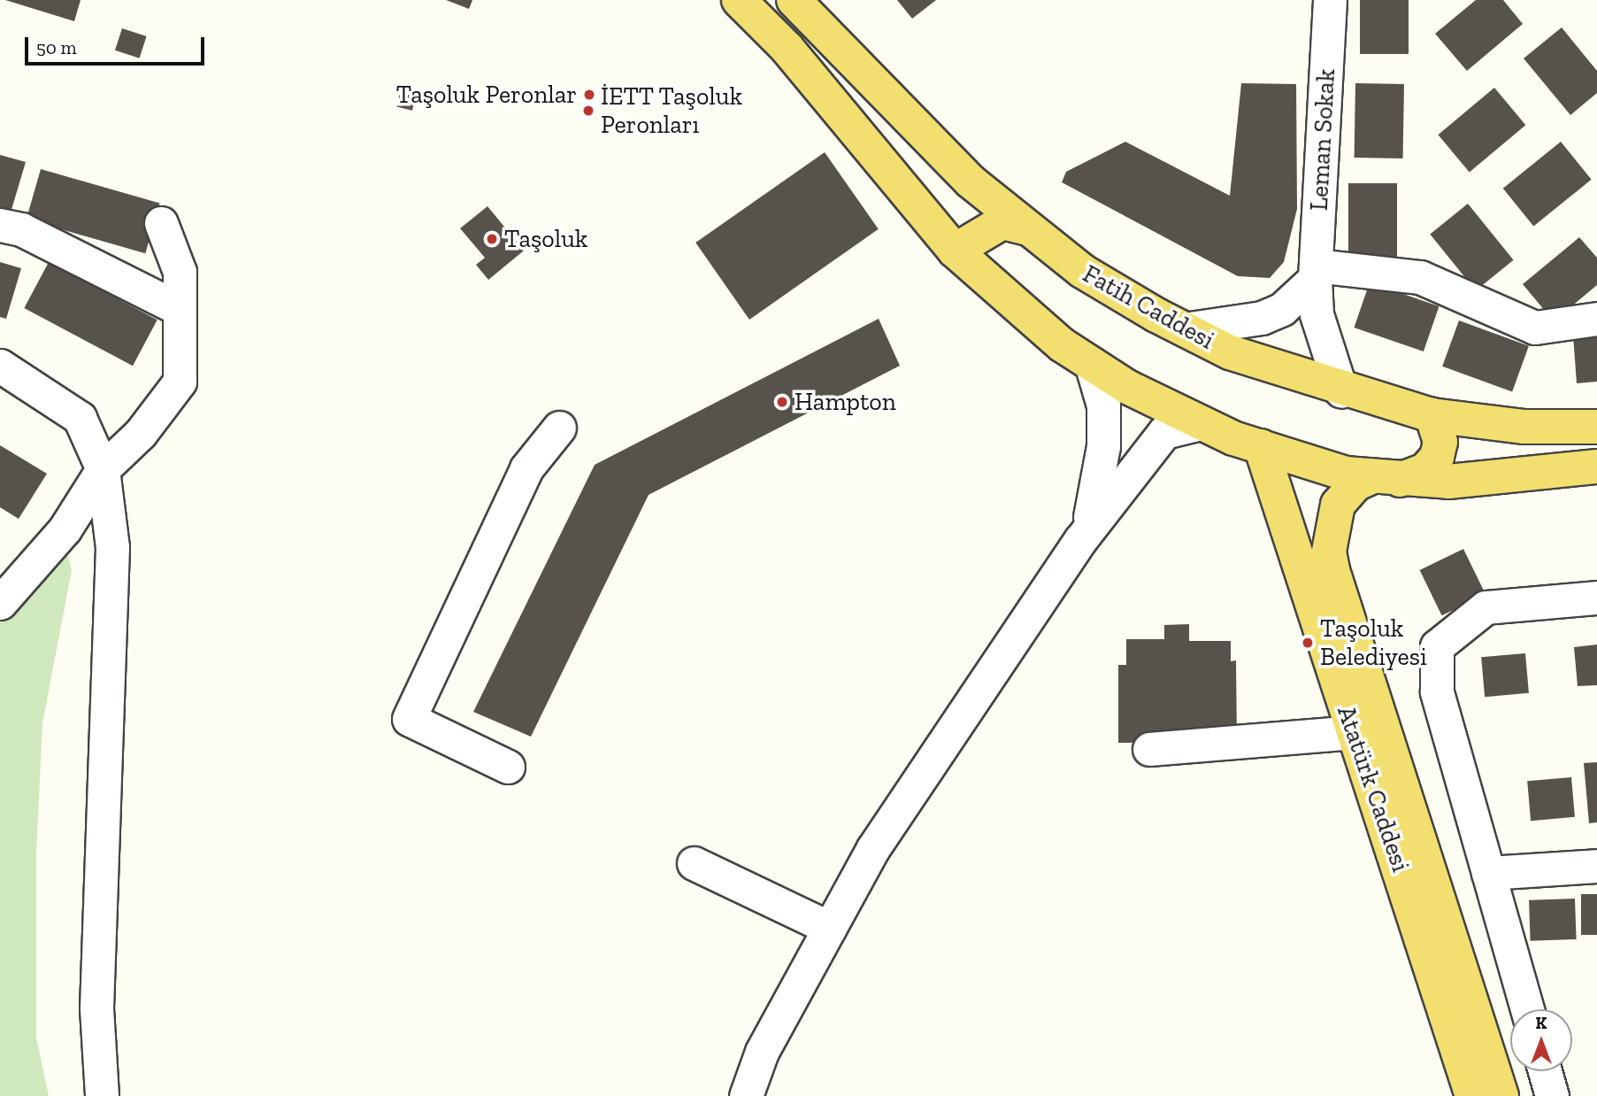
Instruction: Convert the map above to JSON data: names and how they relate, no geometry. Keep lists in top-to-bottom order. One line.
{"streets":{"main road":["Fatih Caddesi","Atatürk Caddesi"],"street":["Leman Sokak"]},"crossings":[["Leman Sokak","Fatih Caddesi"],["Fatih Caddesi","Atatürk Caddesi"]],"places":["Taşoluk Peronlar","İETT Taşoluk Peronları","Taşoluk","Hampton","Taşoluk Belediyesi"],"scale_bar":"50 m","north":"top"}
